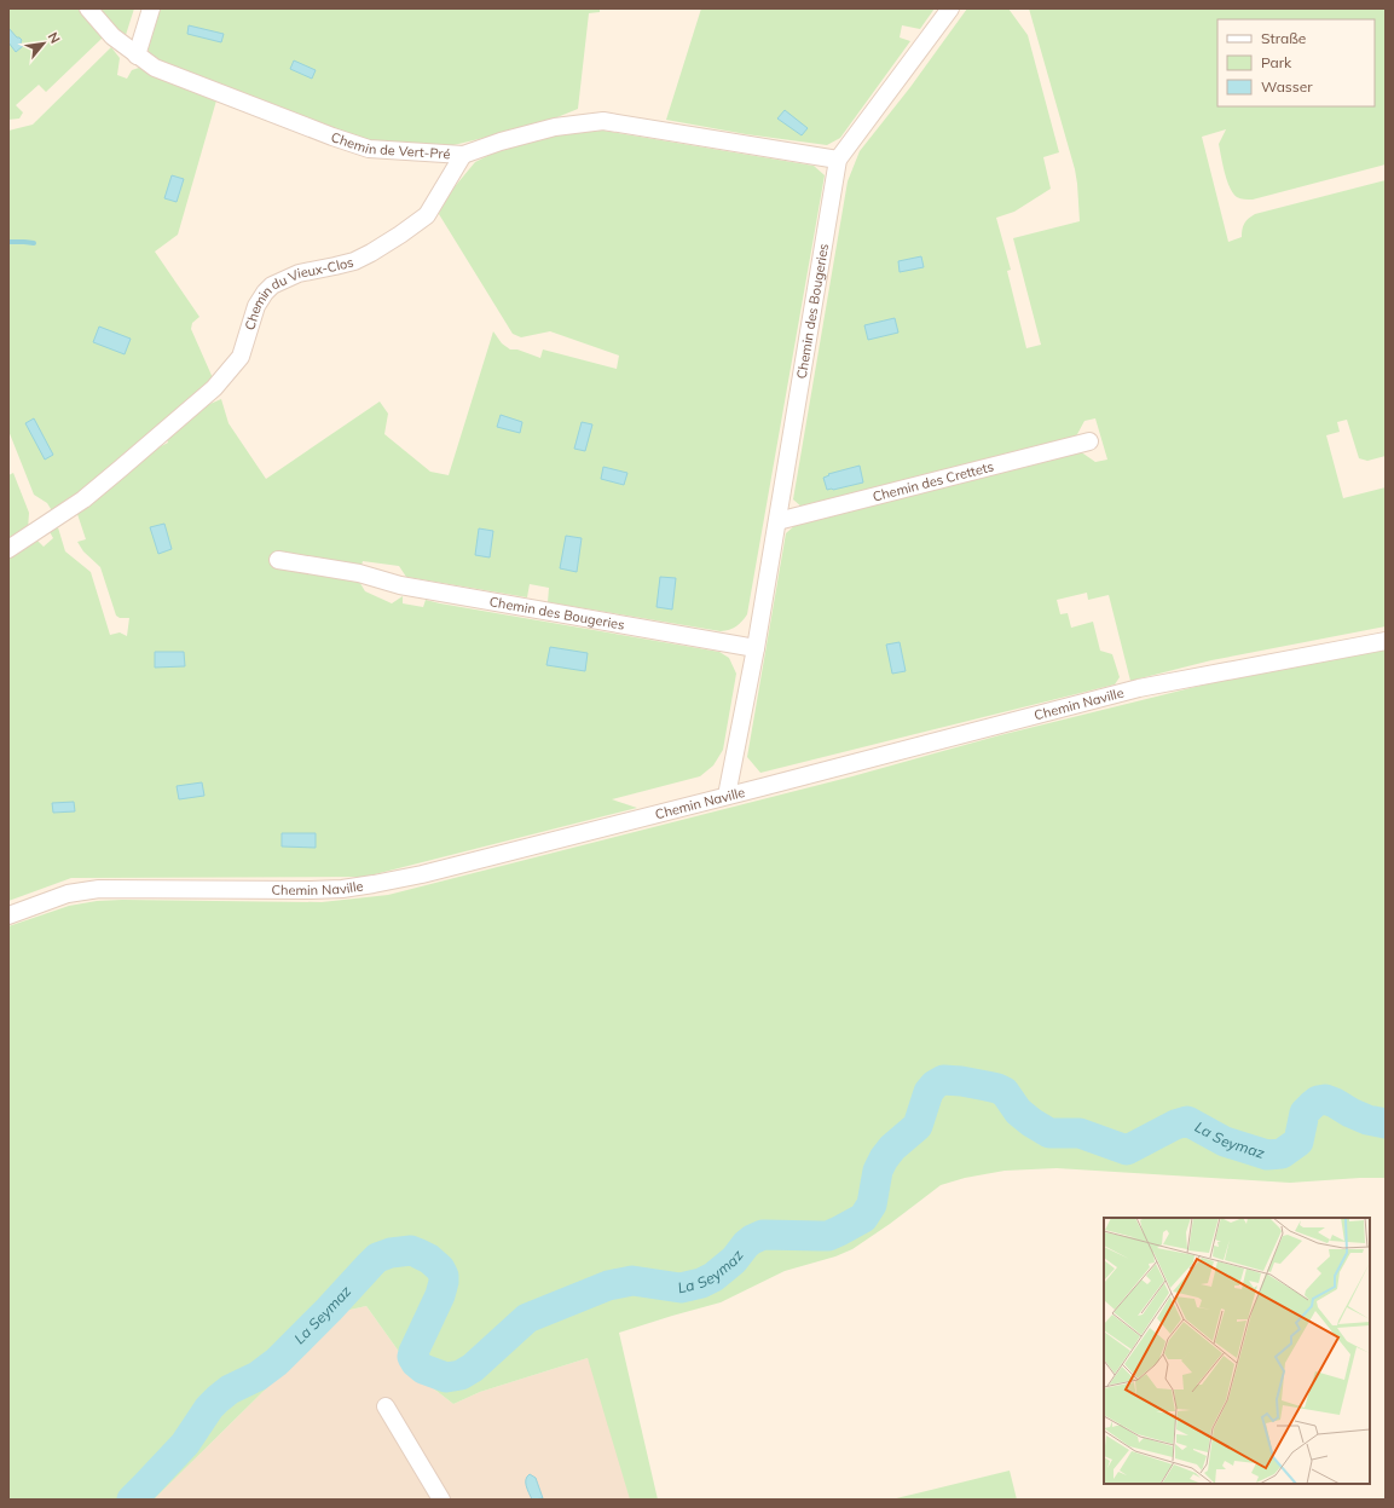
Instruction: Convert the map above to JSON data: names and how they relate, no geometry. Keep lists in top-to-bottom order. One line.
{"streets":{"street":["Chemin de Vert-Pré","Chemin du Vieux-Clos","Chemin des Bougeries","Chemin des Crettets","Chemin Naville"]},"crossings":[["Chemin de Vert-Pré","Chemin du Vieux-Clos"],["Chemin de Vert-Pré","Chemin des Bougeries"],["Chemin des Bougeries","Chemin des Crettets"],["Chemin des Bougeries","Chemin Naville"]],"water":["La Seymaz"],"legend":["Straße","Park","Wasser"],"north":"top right"}
